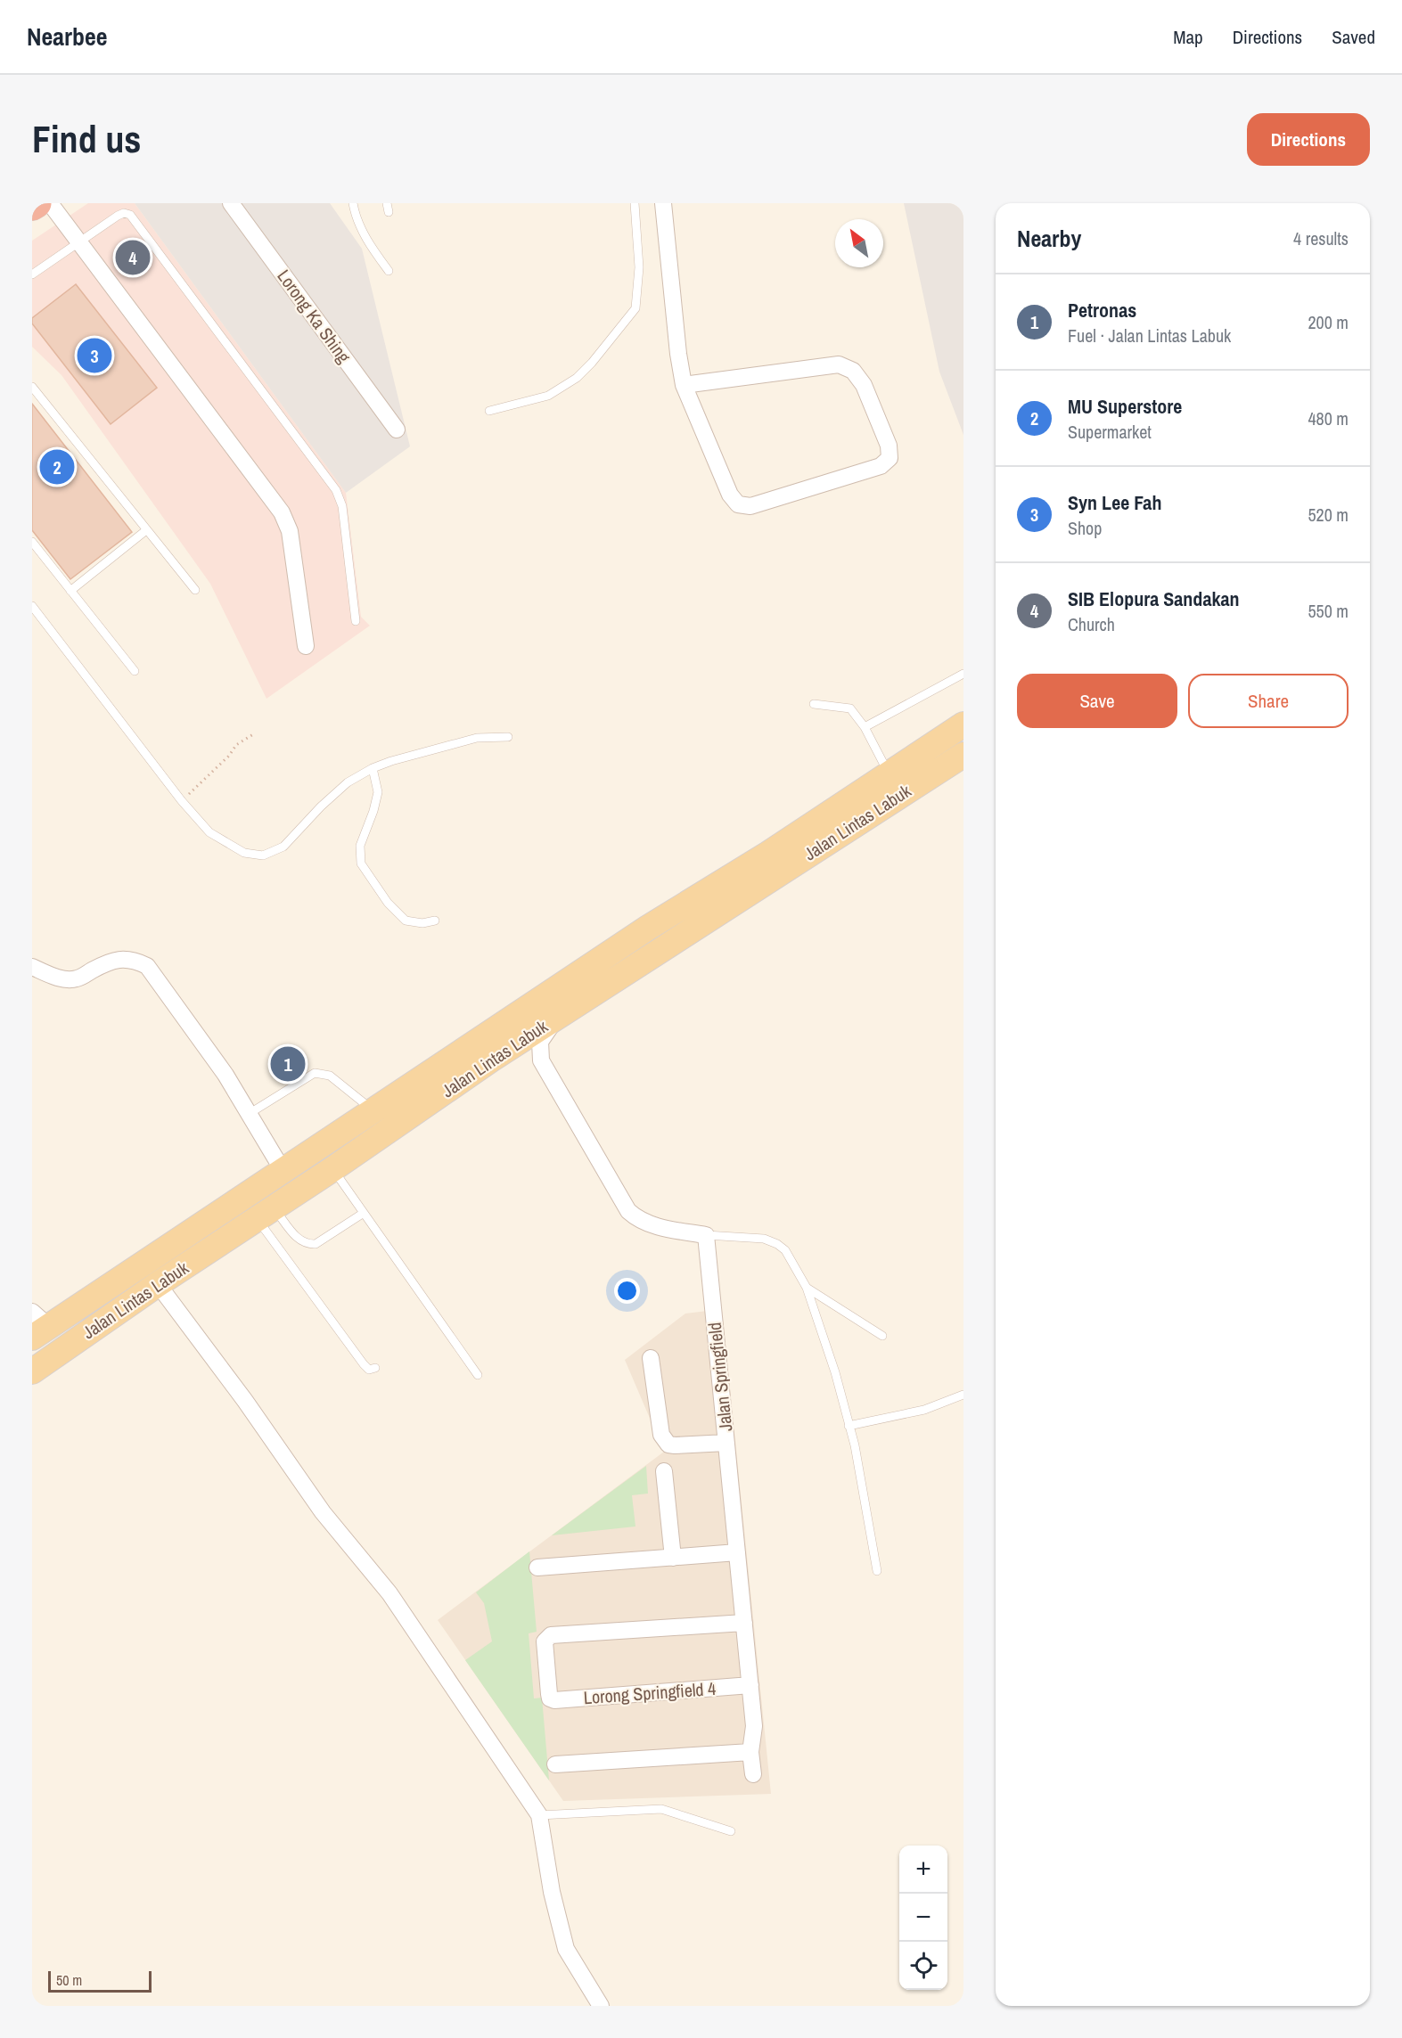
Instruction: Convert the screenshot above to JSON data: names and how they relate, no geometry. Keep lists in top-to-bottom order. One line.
{"streets":{"main road":["Jalan Lintas Labuk"],"street":["Lorong Ka Shing","Jalan Springfield","Lorong Springfield 4"]},"crossings":[["Jalan Springfield","Lorong Springfield 4"]],"scale_bar":"50 m","north":"top left","page":{"header":"Nearbee","nav":["Map","Directions","Saved"],"buttons":["Directions",["Save","Share"]],"title":"Find us","heading":["Nearby","4 results"],"pins":["4","3","2","1"],"list":[{"mark":"1","name":"Petronas","note":"Fuel · Jalan Lintas Labuk","value":"200 m"},{"mark":"2","name":"MU Superstore","note":"Supermarket","value":"480 m"},{"mark":"3","name":"Syn Lee Fah","note":"Shop","value":"520 m"},{"mark":"4","name":"SIB Elopura Sandakan","note":"Church","value":"550 m"}],"map_buttons":["+","−"],"scale":"50 m"}}
